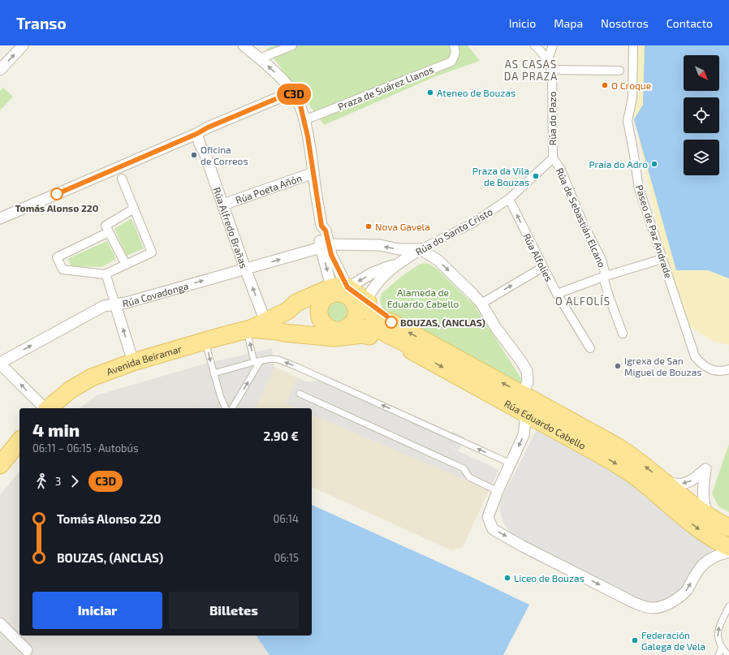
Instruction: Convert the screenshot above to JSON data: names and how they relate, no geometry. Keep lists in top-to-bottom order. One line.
{"streets":{"main road":["Avenida Beiramar","Rúa Eduardo Cabello"],"street":["Praza de Suárez Llanos","Rúa do Pazo","Rúa Poeta Añón","Rúa de Sebastián Elcano","Rúa Alfredo Brañas","Rúa do Santo Cristo","Paseo de Paz Andrade","Rúa Alfolíes","Rúa Covadonga"]},"crossings":[["Rúa do Pazo","Rúa de Sebastián Elcano"],["Rúa Poeta Añón","Rúa Alfredo Brañas"],["Rúa Alfredo Brañas","Rúa Covadonga"],["Rúa Alfredo Brañas","Avenida Beiramar"],["Rúa do Santo Cristo","Rúa Alfolíes"],["Rúa do Santo Cristo","Rúa Covadonga"],["Rúa do Santo Cristo","Avenida Beiramar"],["Rúa do Santo Cristo","Rúa Eduardo Cabello"],["Avenida Beiramar","Rúa Eduardo Cabello"]],"one_way":["Rúa Alfolíes"],"districts":["AS CASAS DA PRAZA","O ALFOLÍS"],"parks":["Alameda de Eduardo Cabello"],"places":["O Croque","Ateneo de Bouzas","Oficina de Correos","Praia do Adro","Praza da Vila de Bouzas","Tomás Alonso 220","Nova Gavela","BOUZAS, (ANCLAS)","Igrexa de San Miguel de Bouzas","Liceo de Bouzas","Federación Galega de Vela"],"lines":["bus line C3D"],"north":"bottom right","page":{"header":"Transo","nav":["Inicio","Mapa","Nosotros","Contacto"],"on_map":"C3D","heading":["4 min","06:11 – 06:15 · Autobús","2.90 €"],"legs":["3","C3D"],"list":[{"name":"Tomás Alonso 220","value":"06:14"},{"name":"BOUZAS, (ANCLAS)","value":"06:15"}],"buttons":["Iniciar","Billetes"]}}
